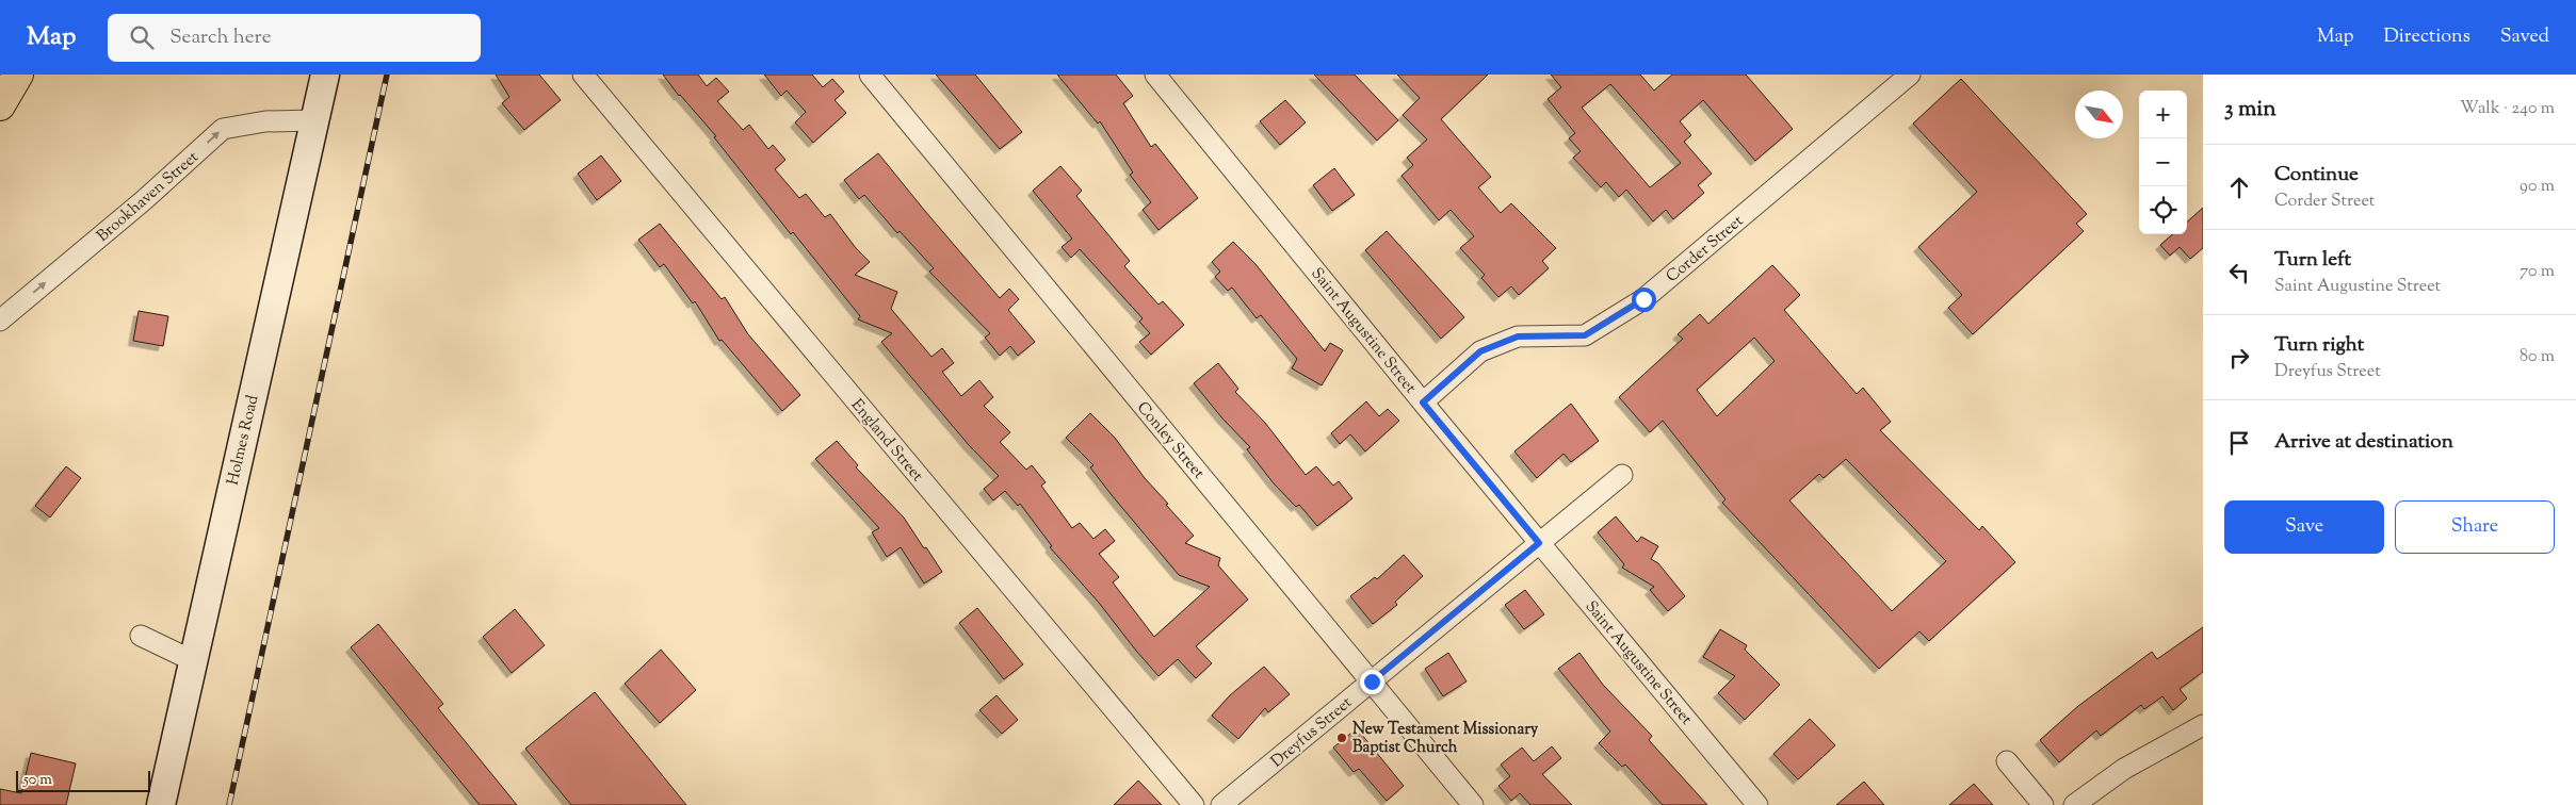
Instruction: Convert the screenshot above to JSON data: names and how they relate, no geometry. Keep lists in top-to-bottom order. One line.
{"streets":{"main road":["Holmes Road"],"street":["Brookhaven Street","Corder Street","Saint Augustine Street","England Street","Conley Street","Dreyfus Street"]},"crossings":[["Brookhaven Street","Holmes Road"],["Corder Street","Saint Augustine Street"],["Saint Augustine Street","Dreyfus Street"],["Conley Street","Dreyfus Street"]],"one_way":["Brookhaven Street"],"places":["New Testament Missionary Baptist Church"],"scale_bar":"50 m","north":"bottom right","page":{"header":"Map","search":"Search here","nav":["Map","Directions","Saved"],"heading":["3 min","Walk · 240 m"],"map_buttons":["+","−"],"list":[["Continue","Corder Street","90 m"],["Turn left","Saint Augustine Street","70 m"],["Turn right","Dreyfus Street","80 m"],"Arrive at destination"],"buttons":["Save","Share"],"scale":"50 m"}}
